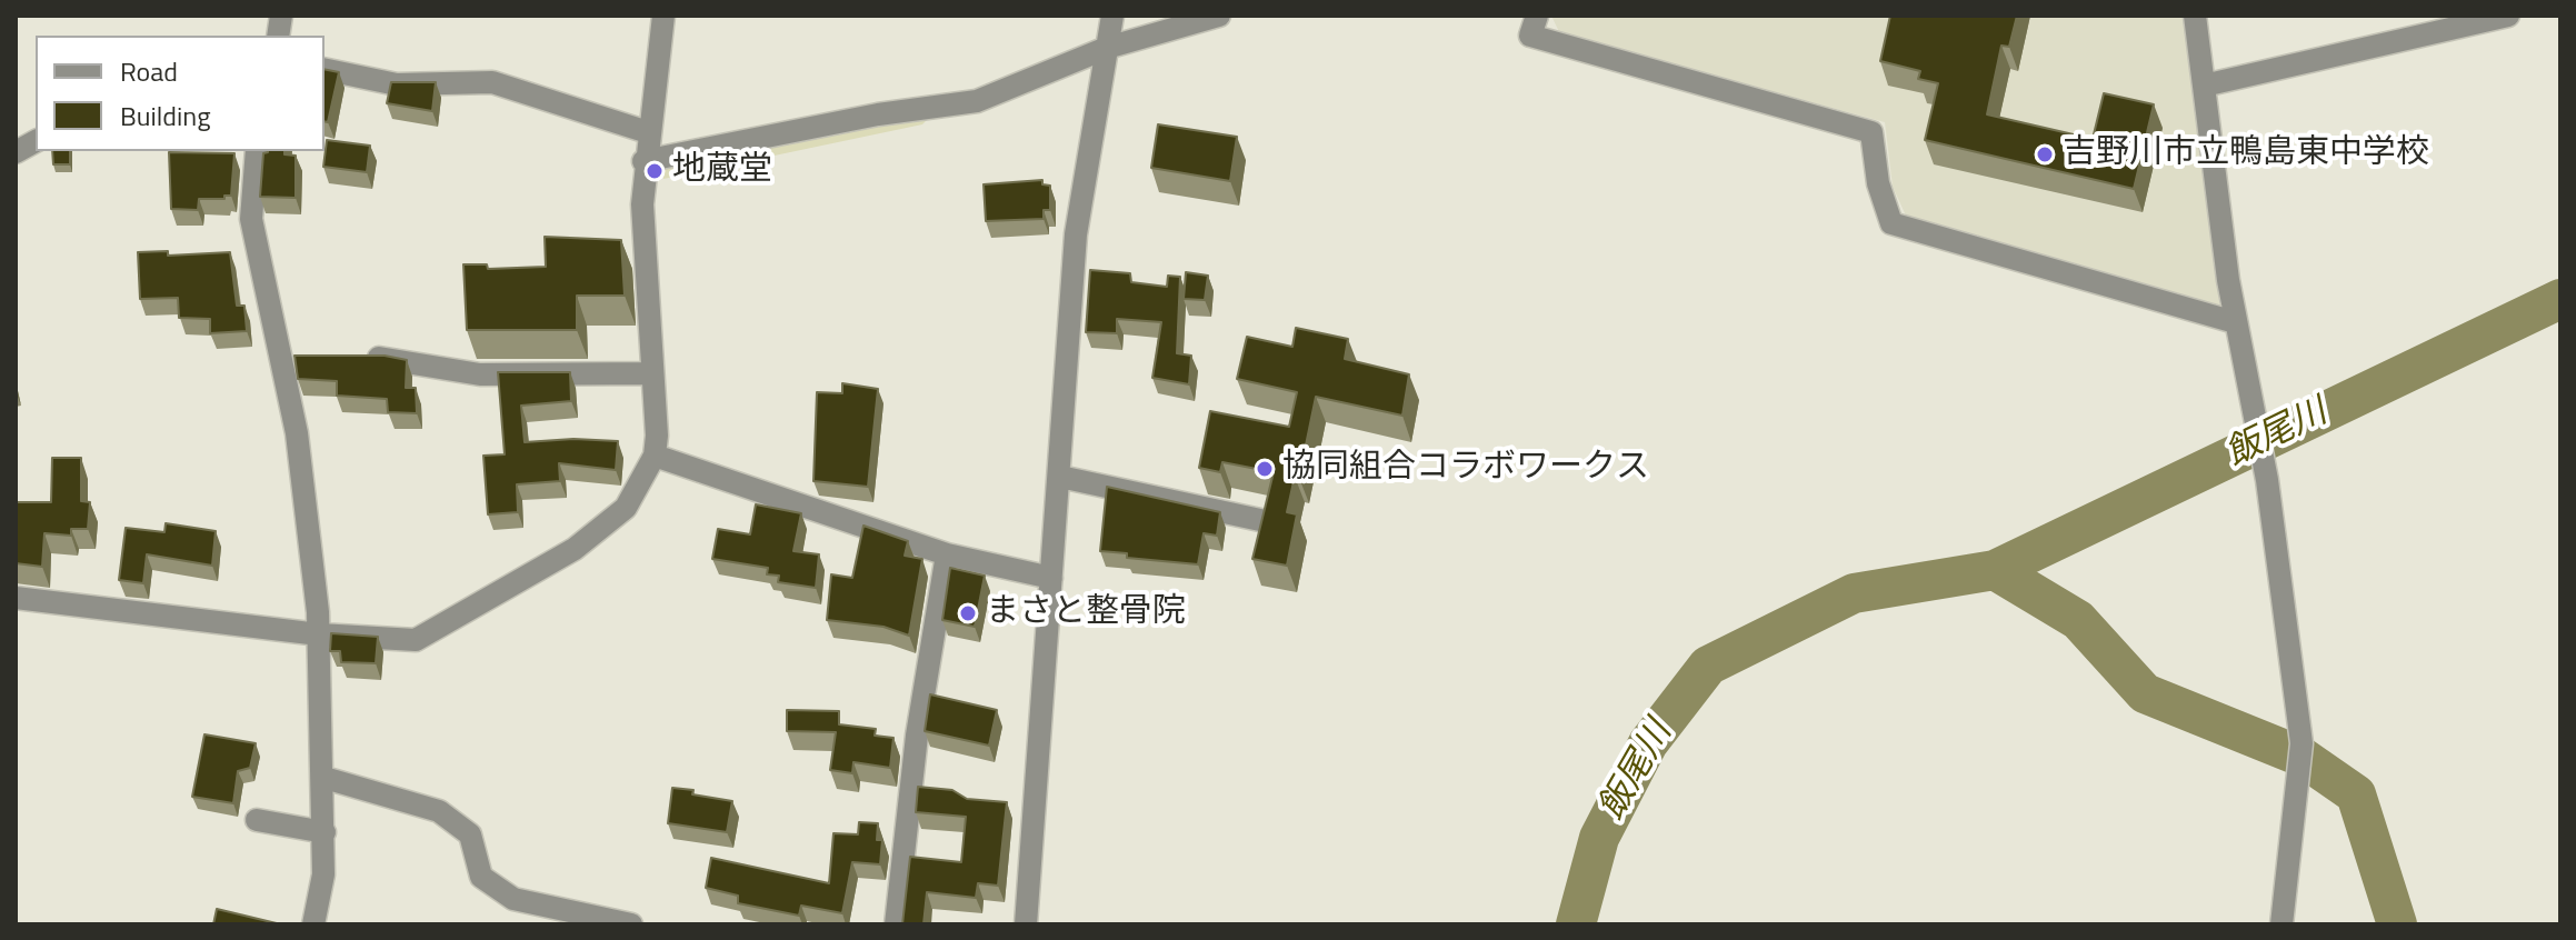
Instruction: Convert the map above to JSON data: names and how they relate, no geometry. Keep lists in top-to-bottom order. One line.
{"water":["飯尾川"],"places":["吉野川市立鴨島東中学校","地蔵堂","協同組合コラボワークス","まさと整骨院"],"legend":["Road","Building"]}
